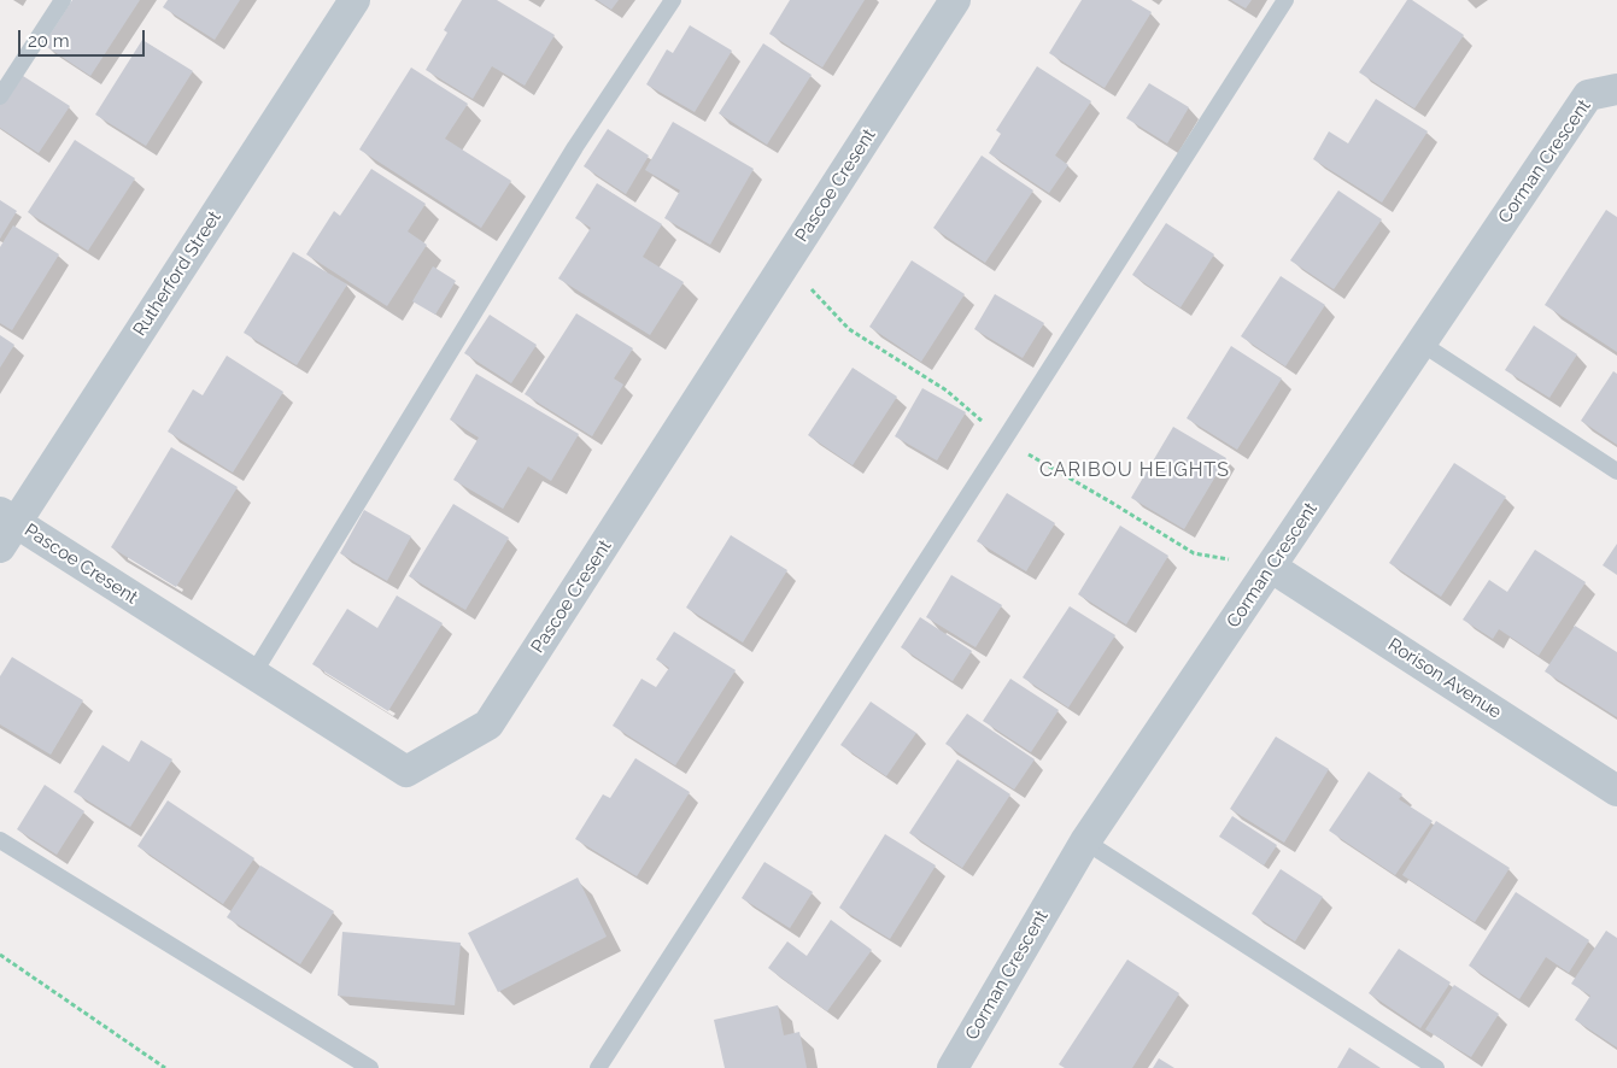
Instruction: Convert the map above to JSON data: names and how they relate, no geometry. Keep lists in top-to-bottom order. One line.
{"streets":{"street":["Corman Crescent","Pascoe Cresent","Rutherford Street","Rorison Avenue"]},"crossings":[["Corman Crescent","Rorison Avenue"],["Pascoe Cresent","Rutherford Street"]],"districts":["CARIBOU HEIGHTS"],"scale_bar":"20 m"}
